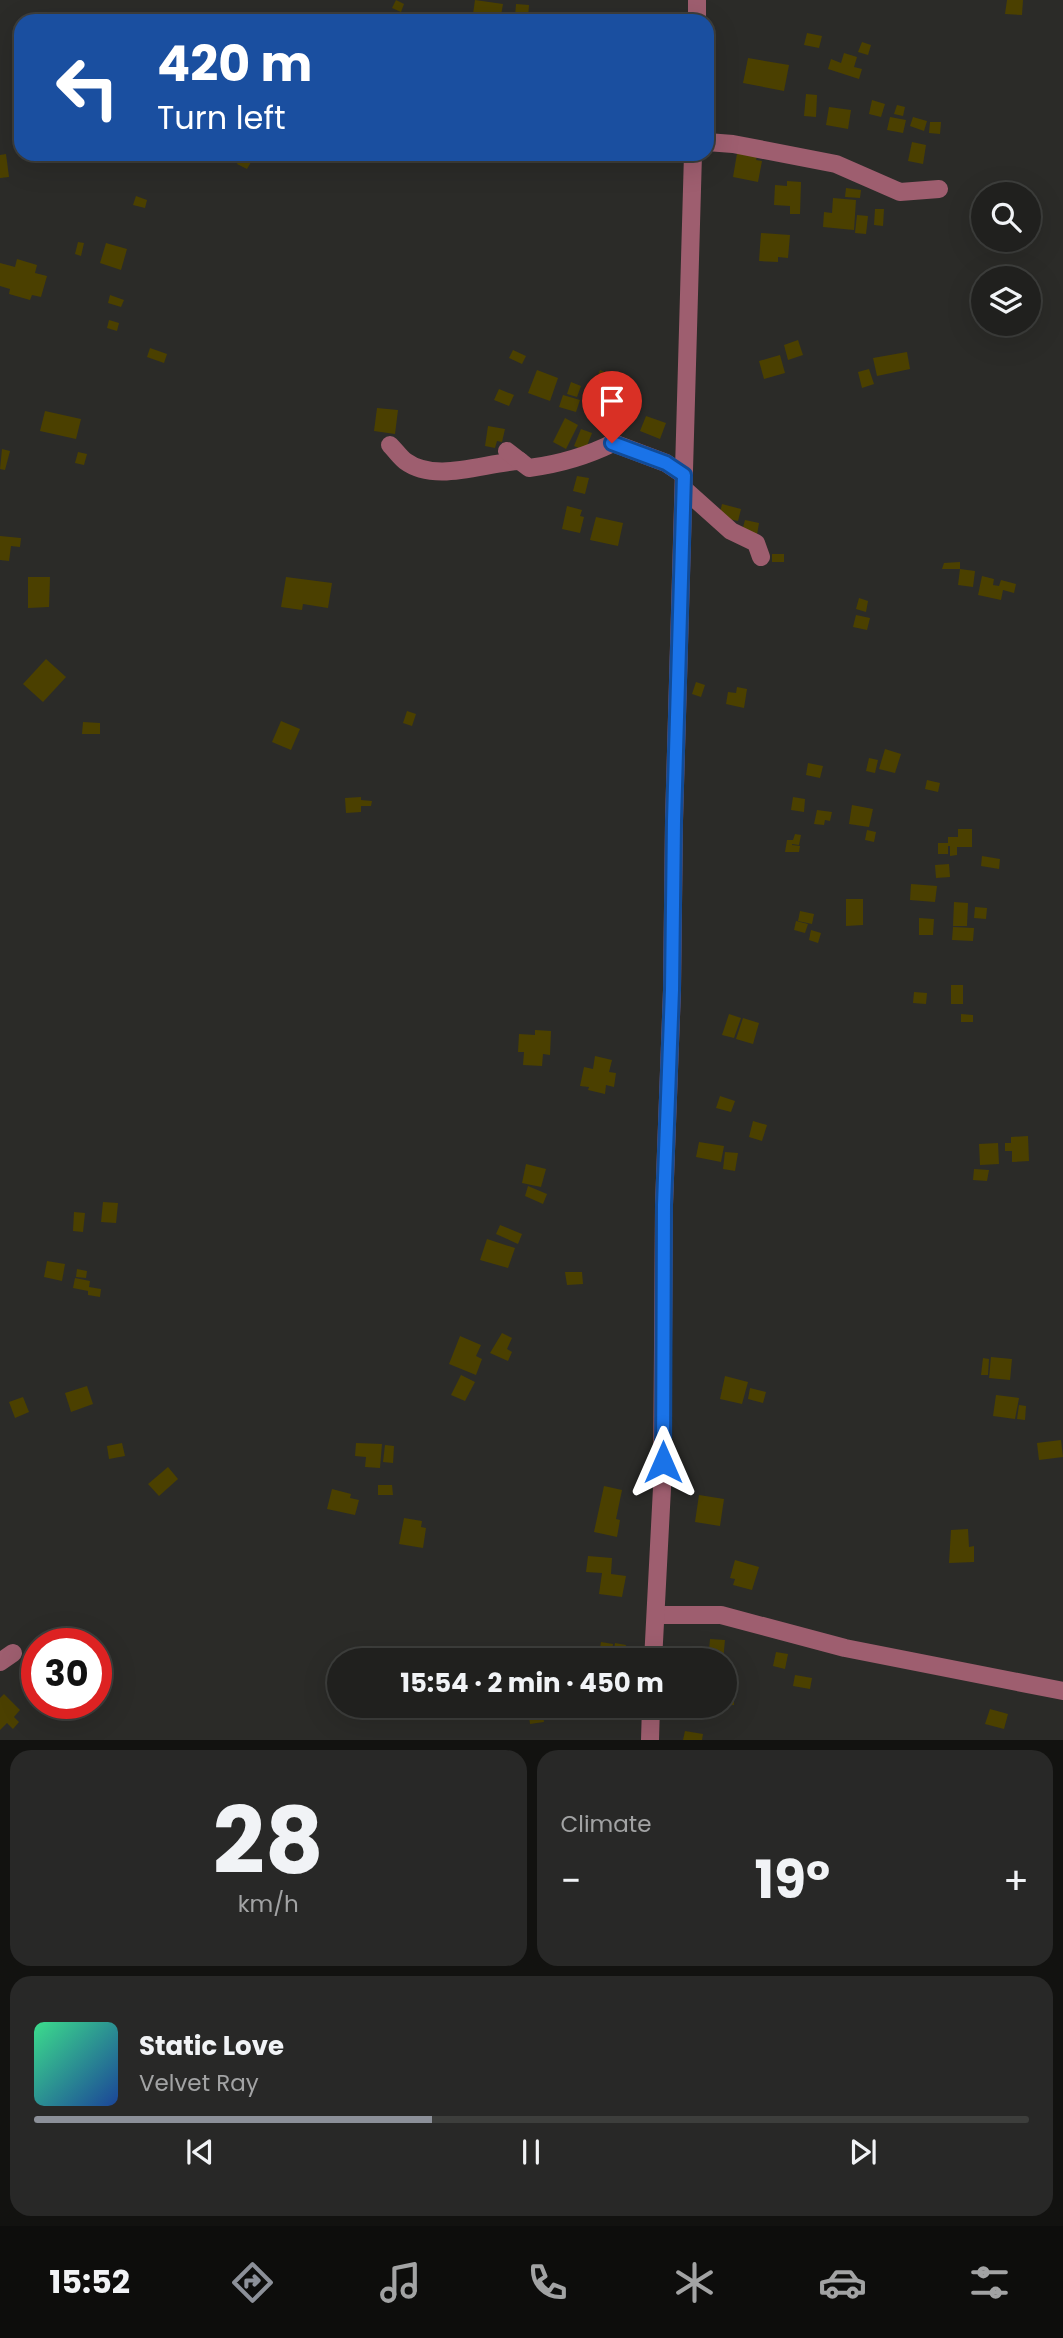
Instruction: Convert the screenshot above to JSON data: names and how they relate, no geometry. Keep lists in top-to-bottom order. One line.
{"page":{"turn":["420 m","Turn left"],"limit":"30","trip":"15:54 · 2 min · 450 m","tile":[["28","km/h"],"Climate"],"heat":["−","19°","+"],"song":["Static Love","Velvet Ray"],"tabs":"15:52"}}
